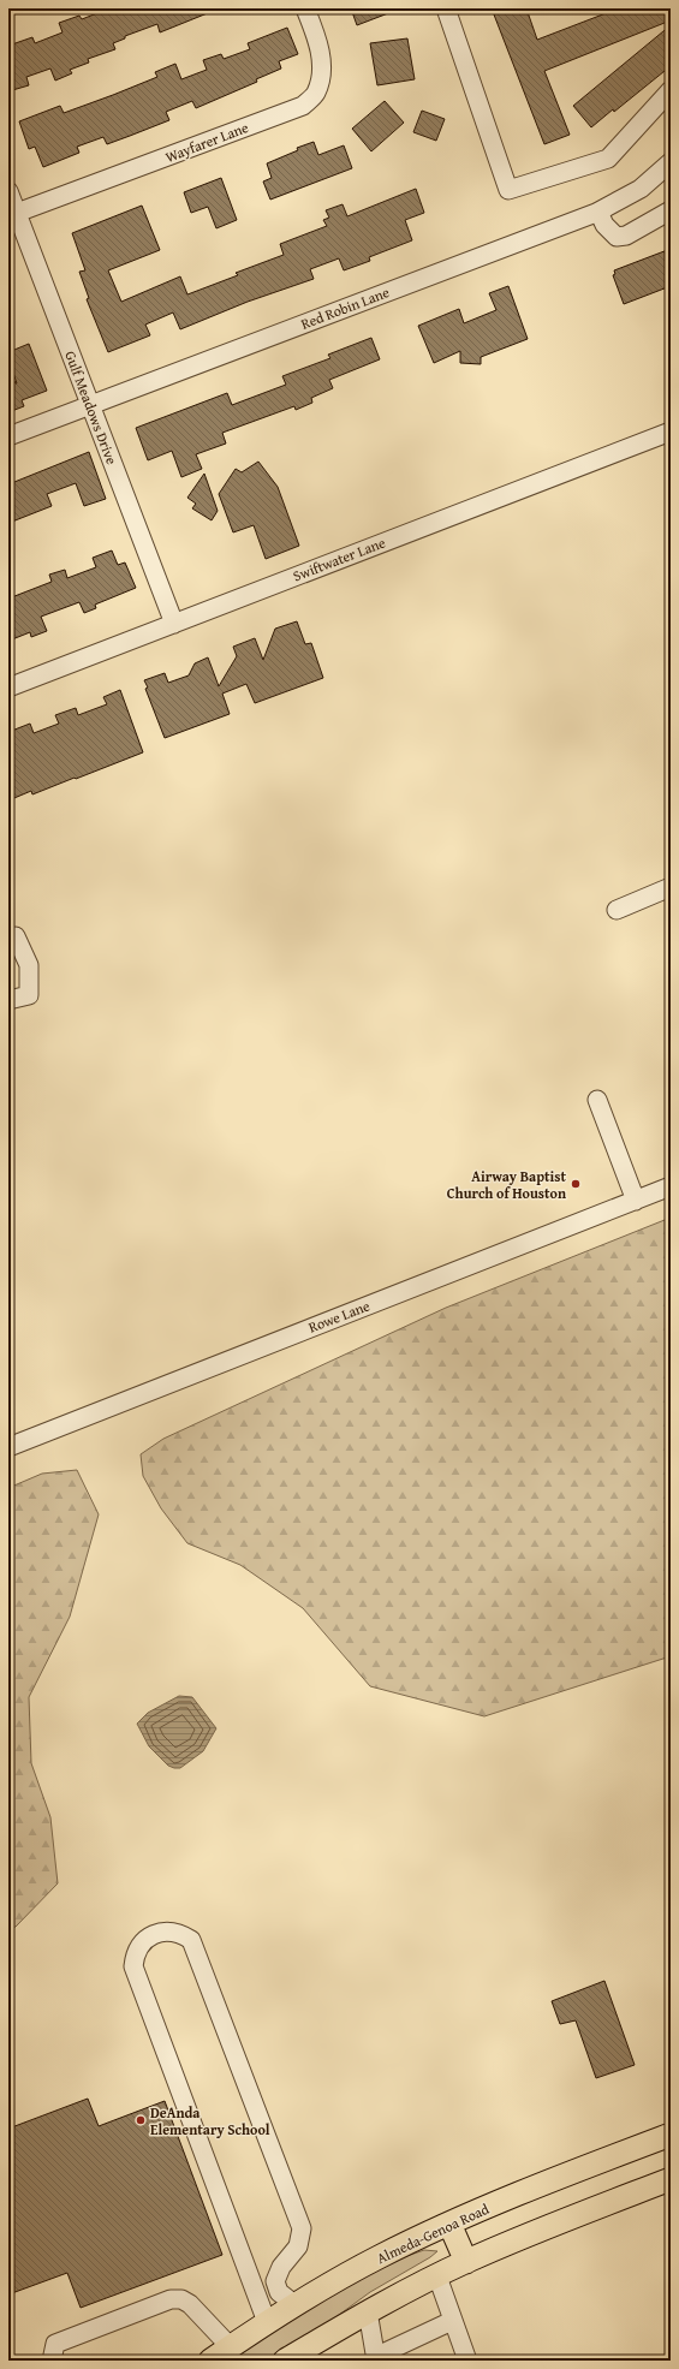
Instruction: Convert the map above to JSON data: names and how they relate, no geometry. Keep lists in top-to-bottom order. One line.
{"streets":{"main road":["Almeda-Genoa Road"],"street":["Wayfarer Lane","Red Robin Lane","Gulf Meadows Drive","Swiftwater Lane","Rowe Lane"]},"crossings":[["Wayfarer Lane","Gulf Meadows Drive"],["Red Robin Lane","Gulf Meadows Drive"],["Gulf Meadows Drive","Swiftwater Lane"]],"places":["Airway Baptist Church of Houston","DeAnda Elementary School"]}
